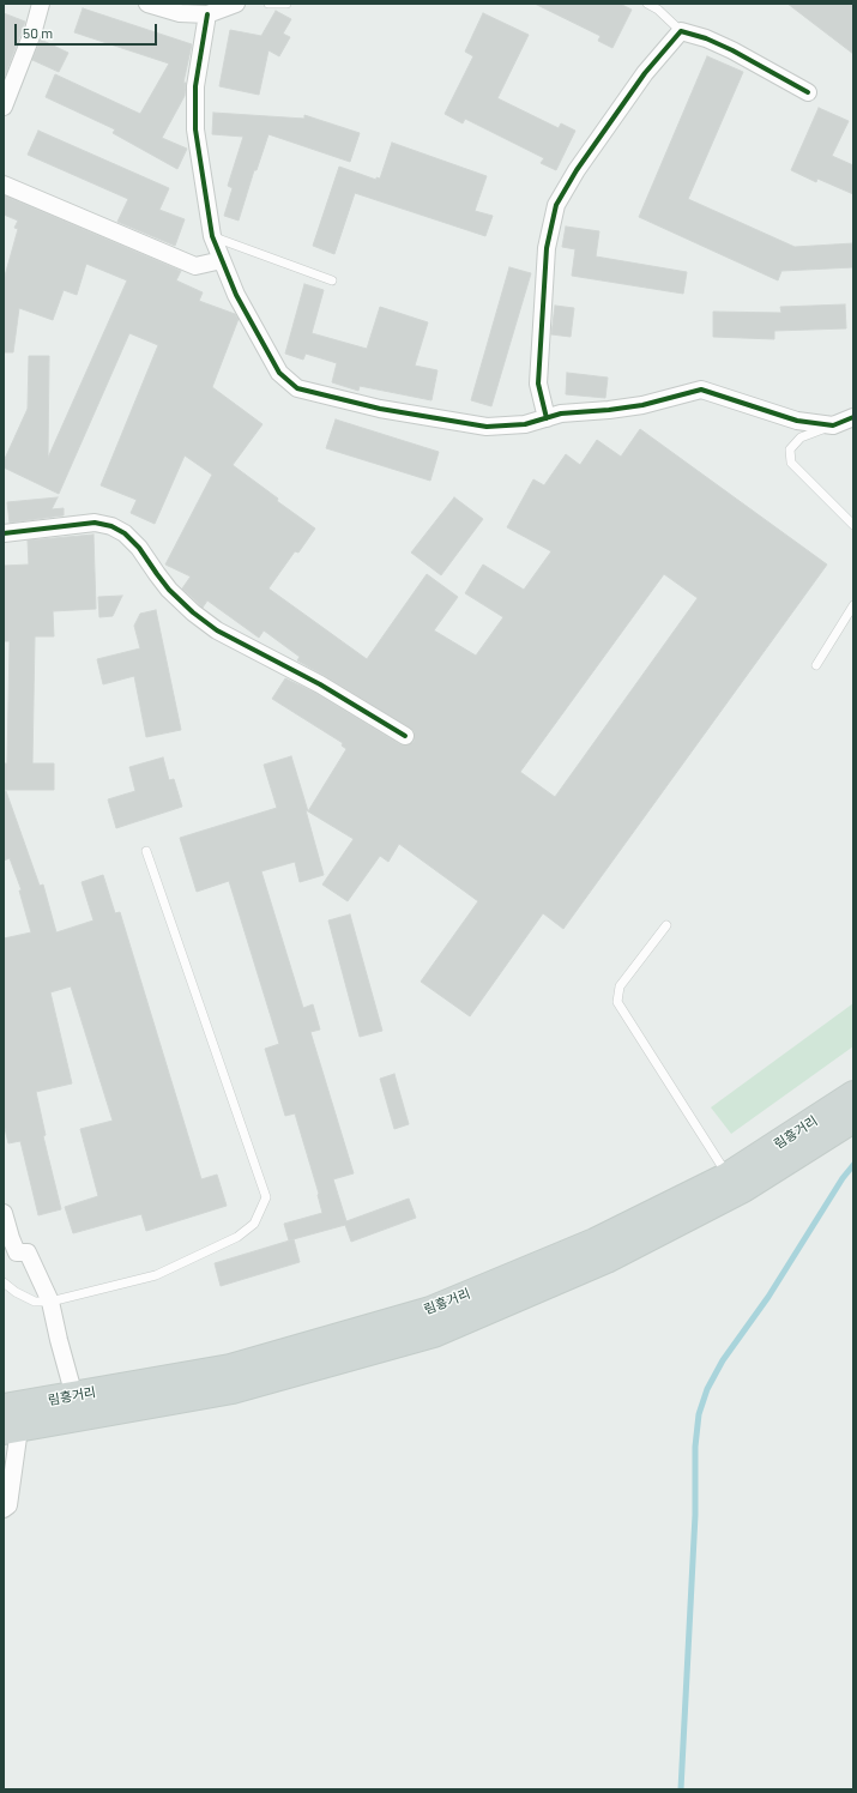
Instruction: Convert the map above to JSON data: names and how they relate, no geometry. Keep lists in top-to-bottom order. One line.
{"streets":{"main road":["림흥거리"]},"scale_bar":"50 m"}
